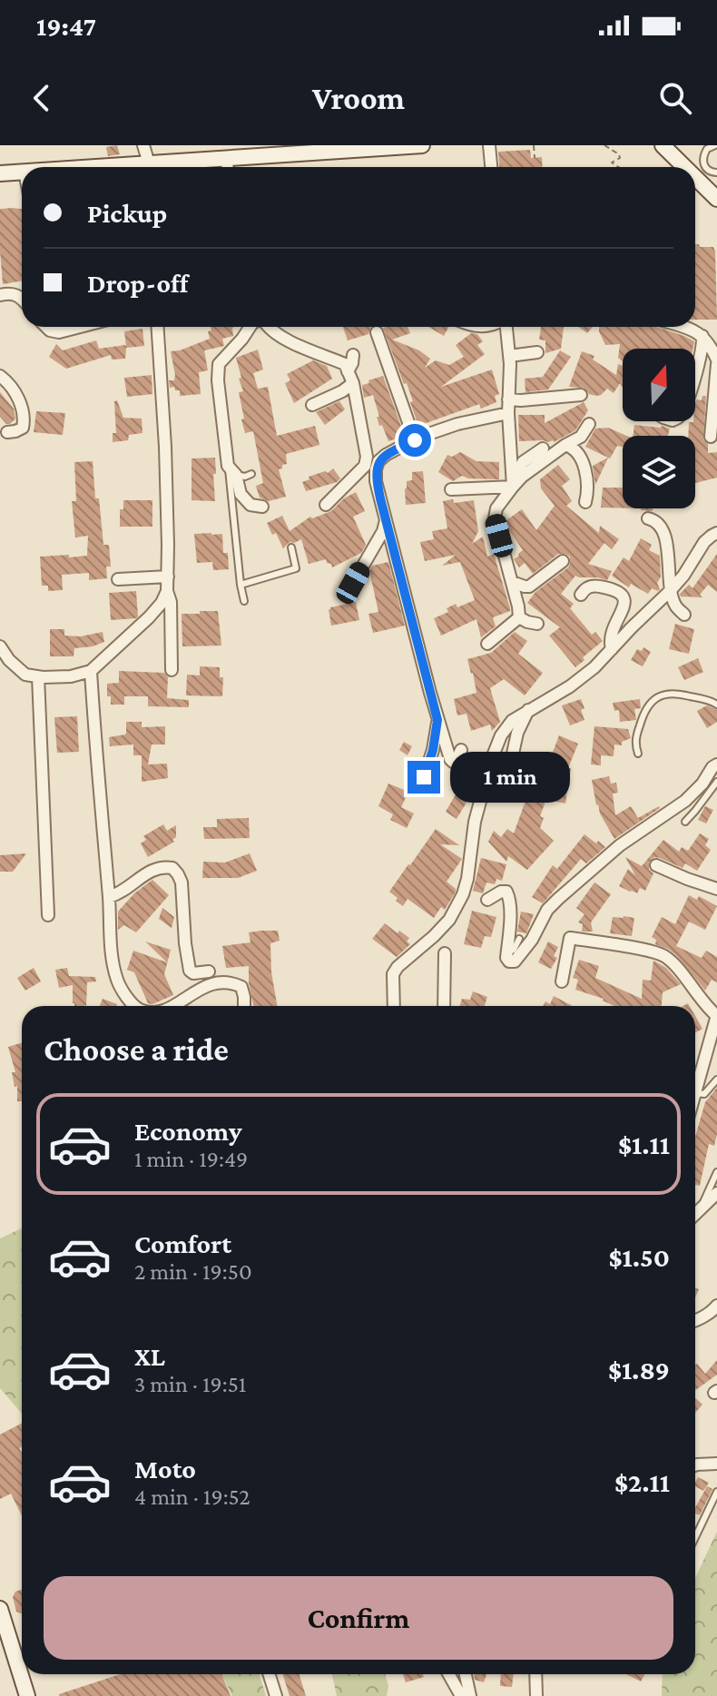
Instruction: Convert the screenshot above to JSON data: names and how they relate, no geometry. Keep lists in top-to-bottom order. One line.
{"north":"top","page":{"status":"19:47","header":"Vroom","banner":["Pickup","Drop-off"],"bubble":"1 min","heading":"Choose a ride","list":[{"name":"Economy","note":"1 min · 19:49","value":"$1.11"},{"name":"Comfort","note":"2 min · 19:50","value":"$1.50"},{"name":"XL","note":"3 min · 19:51","value":"$1.89"},{"name":"Moto","note":"4 min · 19:52","value":"$2.11"}],"buttons":"Confirm"}}
